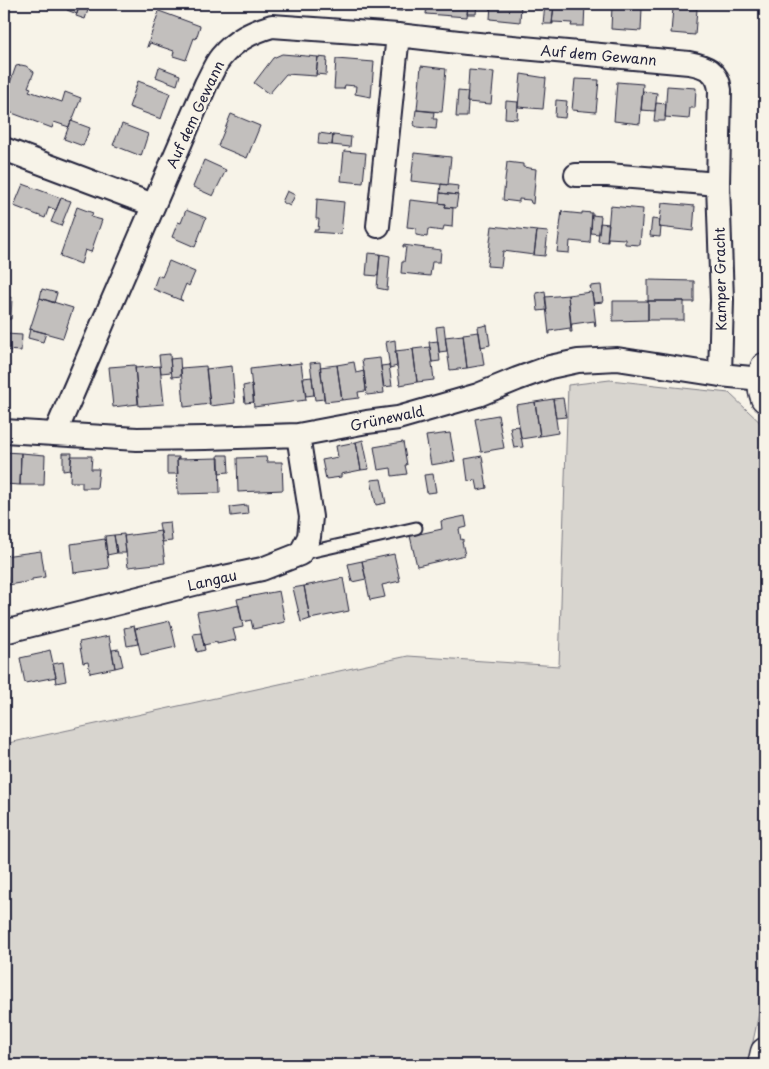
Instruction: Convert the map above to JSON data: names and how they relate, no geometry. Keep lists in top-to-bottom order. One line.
{"streets":{"street":["Auf dem Gewann","Kamper Gracht","Grünewald","Langau"]},"crossings":[["Auf dem Gewann","Kamper Gracht"],["Auf dem Gewann","Grünewald"],["Kamper Gracht","Grünewald"]]}
